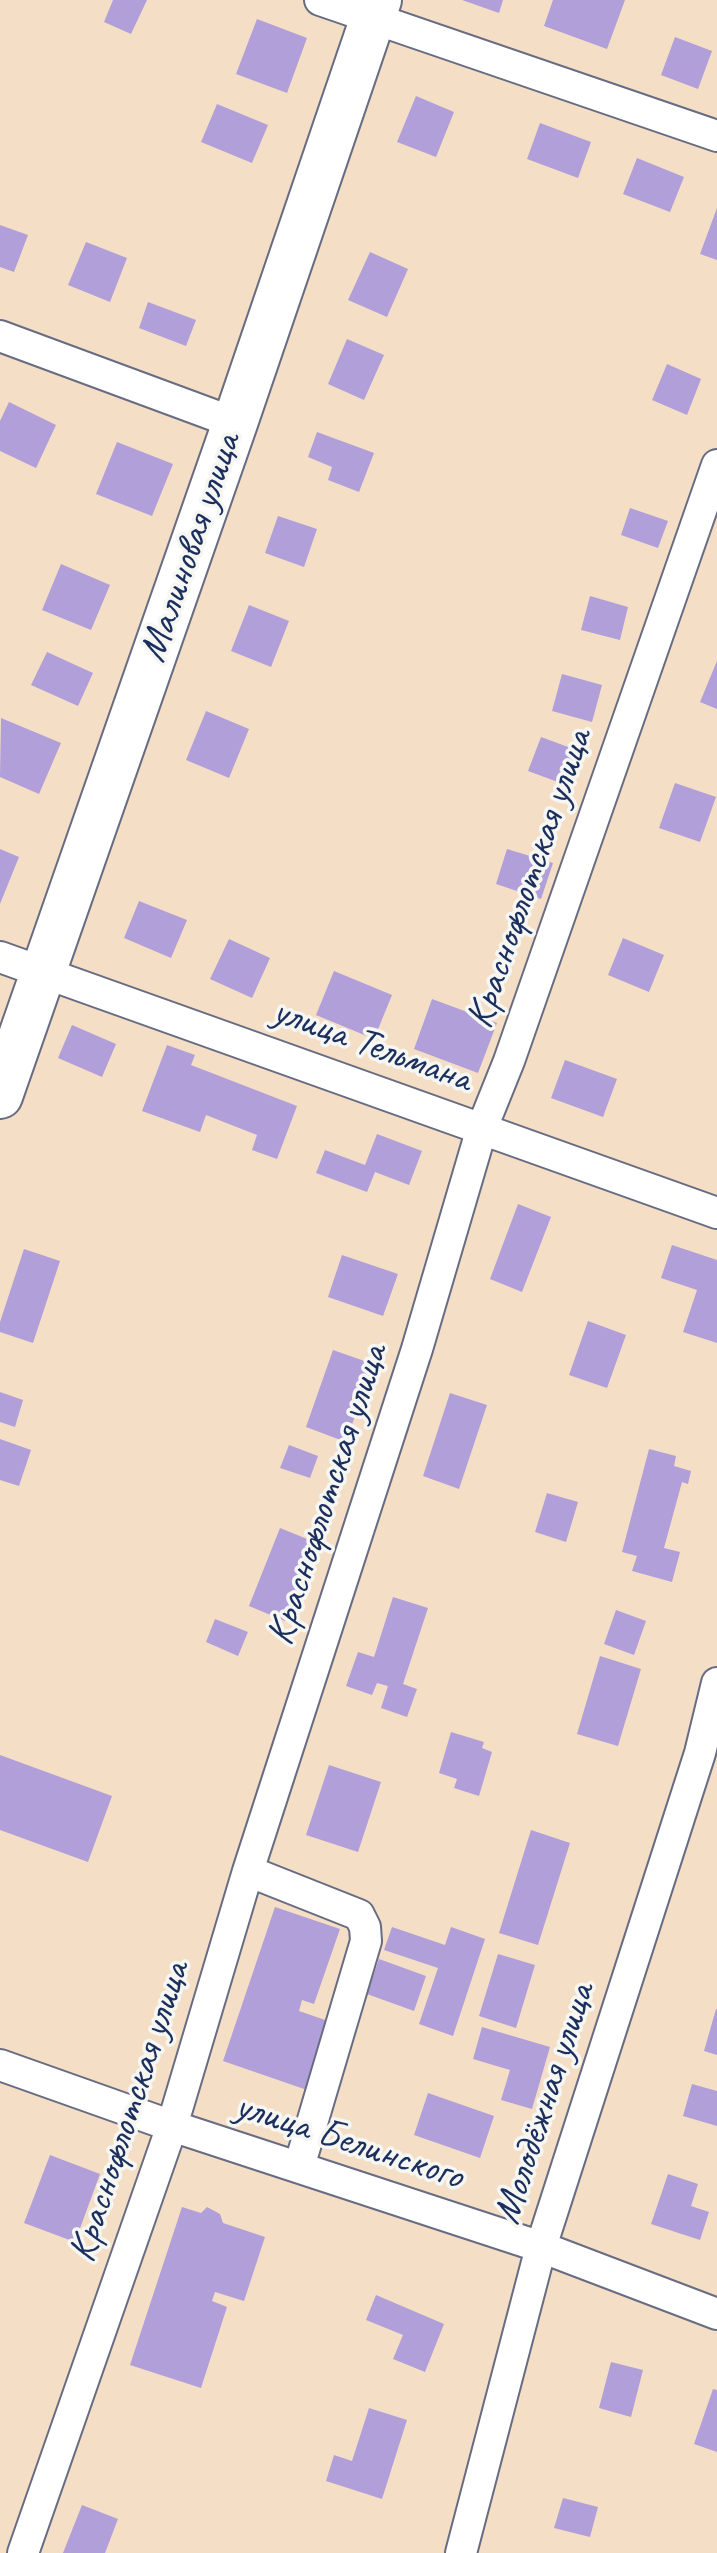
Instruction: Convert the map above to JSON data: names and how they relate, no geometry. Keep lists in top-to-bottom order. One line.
{"streets":{"street":["Малиновая улица","Краснофлотская улица","улица Тельмана","Молодёжная улица","улица Белинского"]},"crossings":[["Малиновая улица","улица Тельмана"],["Краснофлотская улица","улица Тельмана"],["Краснофлотская улица","улица Белинского"],["Молодёжная улица","улица Белинского"]]}
